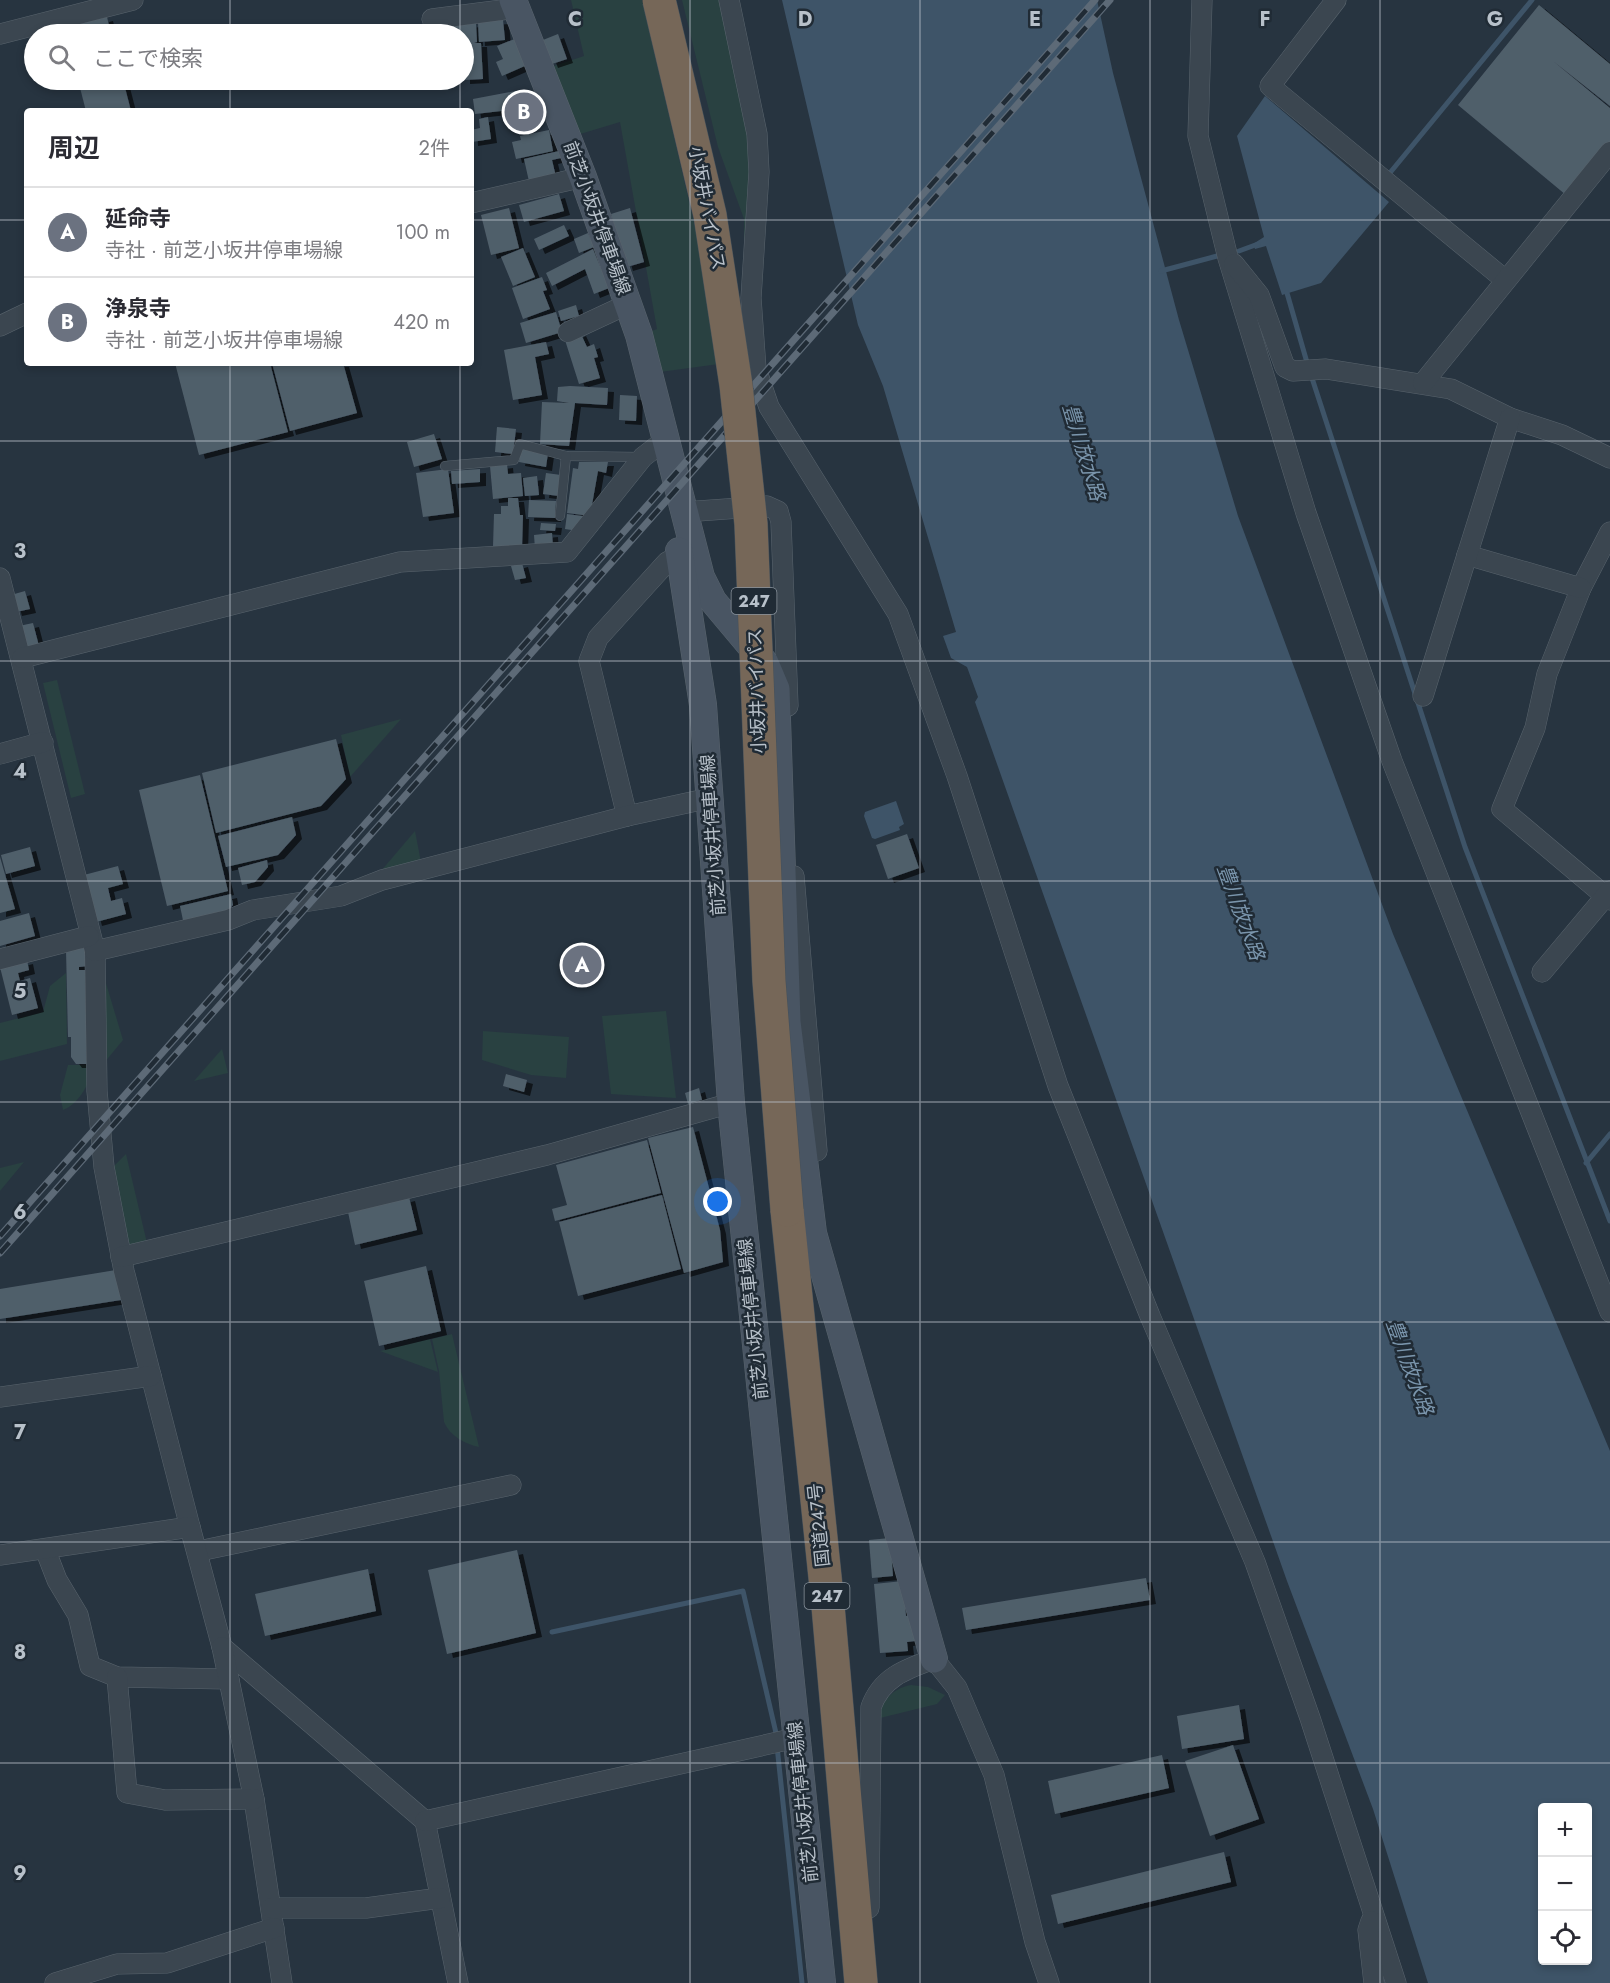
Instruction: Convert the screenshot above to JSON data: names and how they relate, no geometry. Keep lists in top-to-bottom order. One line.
{"streets":{"highway":["小坂井バイパス","247","国道247号"],"main road":["前芝小坂井停車場線"]},"crossings":[["小坂井バイパス","国道247号"]],"water":["豊川放水路"],"page":{"search":"ここで検索","pins":["B","A"],"heading":["周辺","2件"],"list":[{"mark":"A","name":"延命寺","note":"寺社 · 前芝小坂井停車場線","value":"100 m"},{"mark":"B","name":"浄泉寺","note":"寺社 · 前芝小坂井停車場線","value":"420 m"}],"map_buttons":["+","−"]},"grid":{"columns":["C","D","E","F","G"],"rows":["3","4","5","6","7","8","9"]}}
